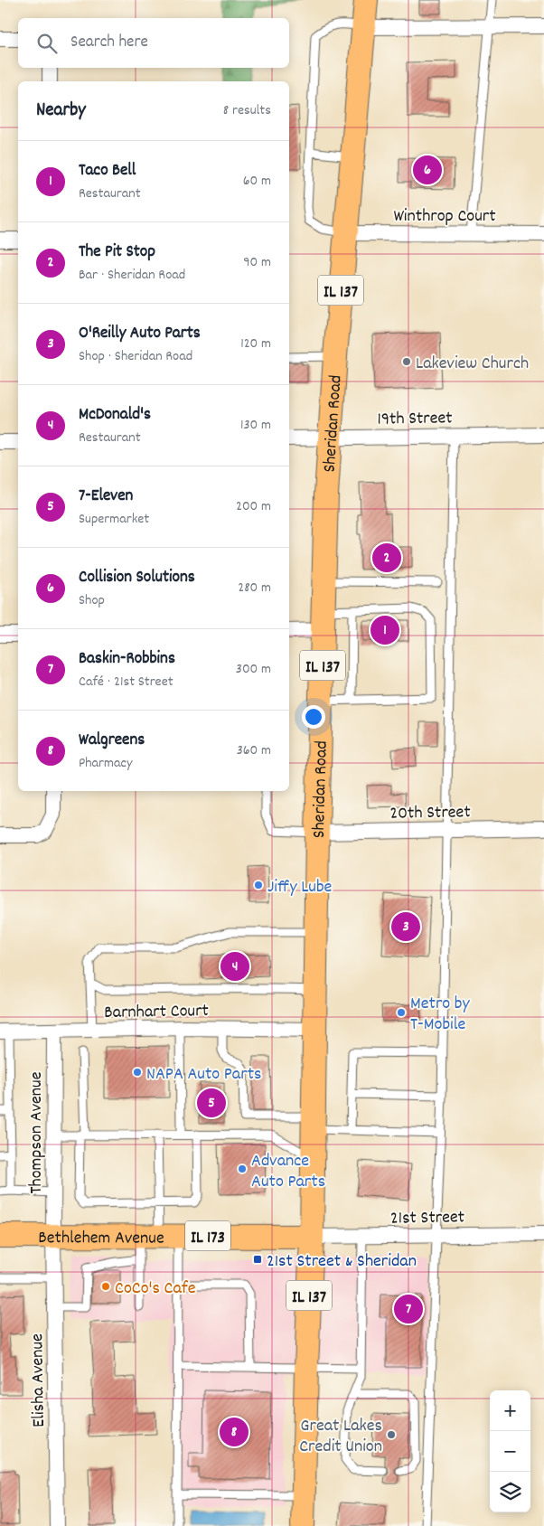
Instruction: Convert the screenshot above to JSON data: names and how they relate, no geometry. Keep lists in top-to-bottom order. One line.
{"streets":{"main road":["IL 137","Sheridan Road","Bethlehem Avenue","IL 173"],"street":["Winthrop Court","19th Street","20th Street","Barnhart Court","Thompson Avenue","21st Street","Elisha Avenue"]},"crossings":[["Winthrop Court","Sheridan Road"],["19th Street","Sheridan Road"],["Sheridan Road","20th Street"],["Sheridan Road","Barnhart Court"],["Sheridan Road","21st Street"],["Sheridan Road","Bethlehem Avenue"],["Barnhart Court","Thompson Avenue"],["Thompson Avenue","Bethlehem Avenue"],["Thompson Avenue","Elisha Avenue"],["21st Street","Bethlehem Avenue"],["Bethlehem Avenue","Elisha Avenue"]],"places":{"other":["Lakeview Church","Jiffy Lube","Metro by T-Mobile","NAPA Auto Parts","Advance Auto Parts","CoCo's Cafe","Great Lakes Credit Union"],"transit":["21st Street & Sheridan"]},"page":{"search":"Search here","heading":["Nearby","8 results"],"list":[{"mark":"1","name":"Taco Bell","note":"Restaurant","value":"60 m"},{"mark":"2","name":"The Pit Stop","note":"Bar · Sheridan Road","value":"90 m"},{"mark":"3","name":"O'Reilly Auto Parts","note":"Shop · Sheridan Road","value":"120 m"},{"mark":"4","name":"McDonald's","note":"Restaurant","value":"130 m"},{"mark":"5","name":"7-Eleven","note":"Supermarket","value":"200 m"},{"mark":"6","name":"Collision Solutions","note":"Shop","value":"280 m"},{"mark":"7","name":"Baskin-Robbins","note":"Café · 21st Street","value":"300 m"},{"mark":"8","name":"Walgreens","note":"Pharmacy","value":"360 m"}],"pins":["6","2","1","3","4","5","7","8"],"map_buttons":["+","−"]}}
